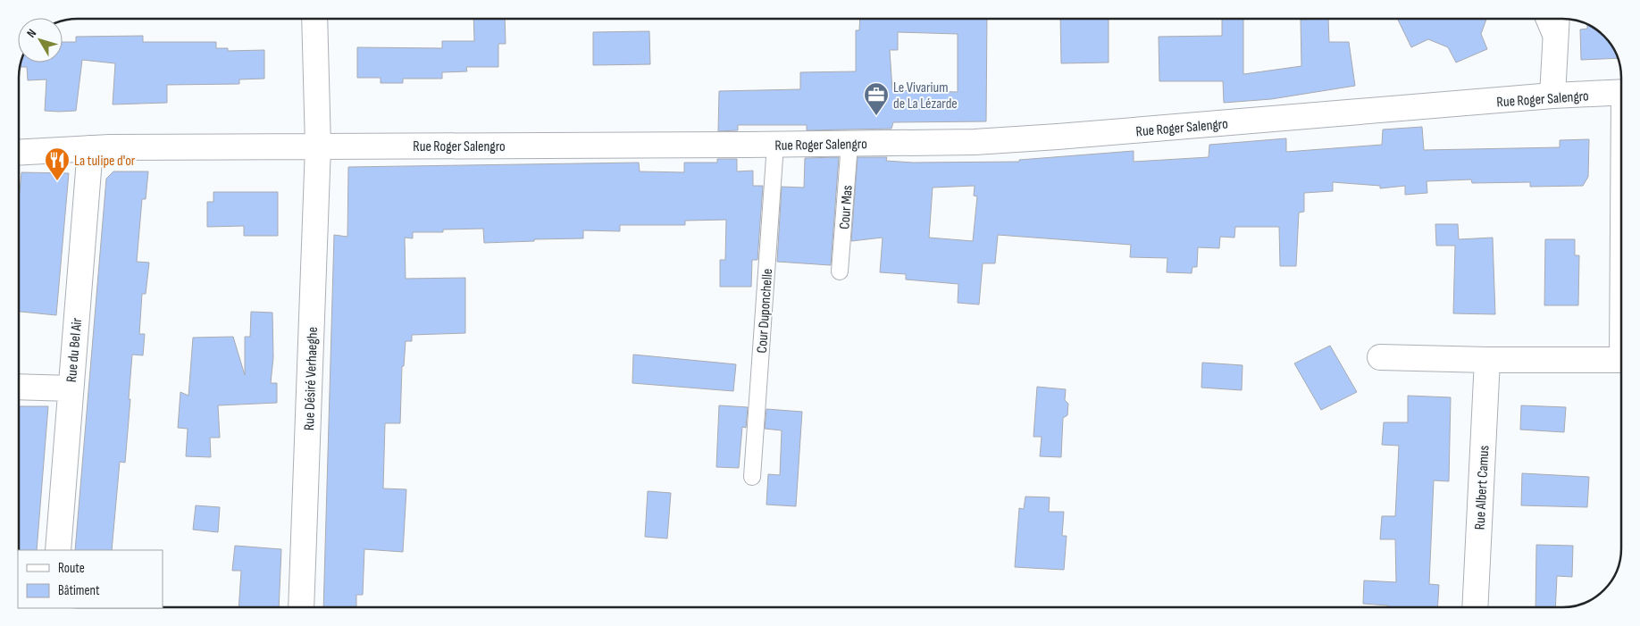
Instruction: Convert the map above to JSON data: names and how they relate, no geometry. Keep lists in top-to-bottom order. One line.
{"streets":{"street":["Rue Roger Salengro","Rue du Bel Air","Rue Désiré Verhaeghe","Rue Albert Camus"],"lane":["Cour Mas","Cour Duponchelle"]},"crossings":[["Rue Roger Salengro","Cour Mas"],["Rue Roger Salengro","Cour Duponchelle"],["Rue Roger Salengro","Rue du Bel Air"],["Rue Roger Salengro","Rue Désiré Verhaeghe"]],"places":{"office":["Le Vivarium de La Lézarde"],"restaurant":["La tulipe d'or"]},"legend":["Route","Bâtiment"],"north":"top left"}
